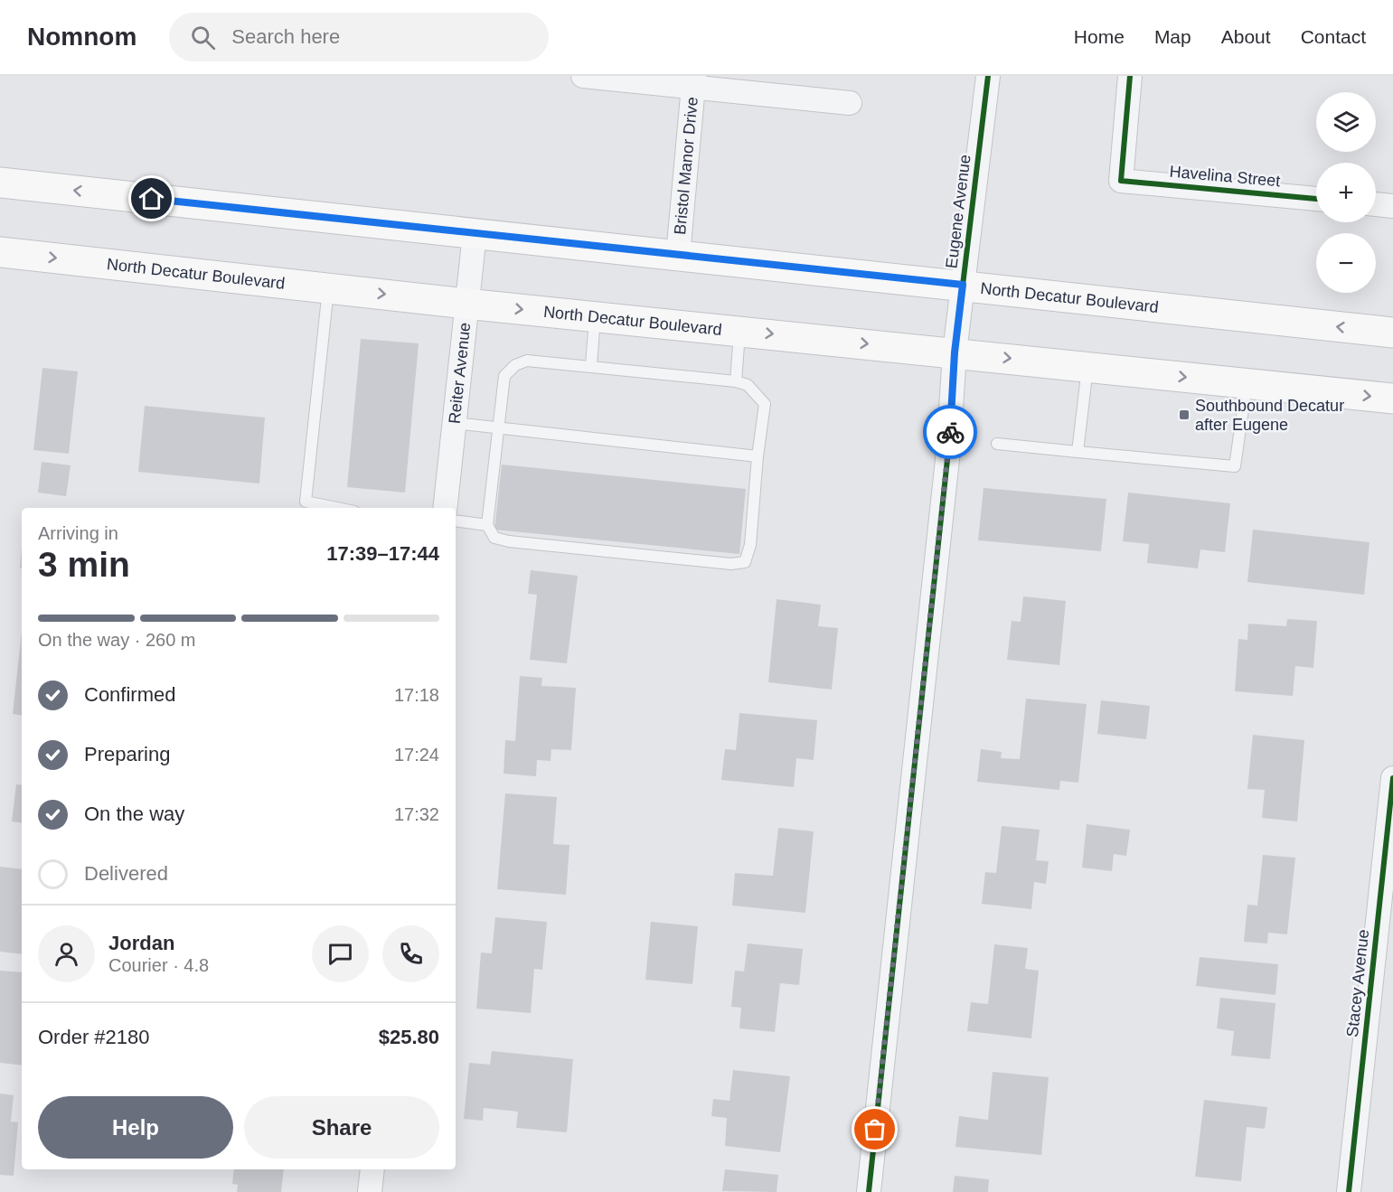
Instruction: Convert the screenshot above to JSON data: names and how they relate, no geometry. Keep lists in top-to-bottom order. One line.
{"streets":{"main road":["North Decatur Boulevard"],"street":["Bristol Manor Drive","Havelina Street","Eugene Avenue","Reiter Avenue","Stacey Avenue"]},"crossings":[["Bristol Manor Drive","North Decatur Boulevard"],["Eugene Avenue","North Decatur Boulevard"],["North Decatur Boulevard","Reiter Avenue"]],"places":{"transit":["Southbound Decatur after Eugene"]},"page":{"header":"Nomnom","search":"Search here","nav":["Home","Map","About","Contact"],"map_buttons":["+","−"],"heading":["3 min","Arriving in","17:39–17:44"],"panel":["Jordan","Courier · 4.8","Order #2180","$25.80"],"bar":"On the way · 260 m","list":[["Confirmed","17:18"],["Preparing","17:24"],["On the way","17:32"],"Delivered"],"buttons":["Help","Share"]}}
